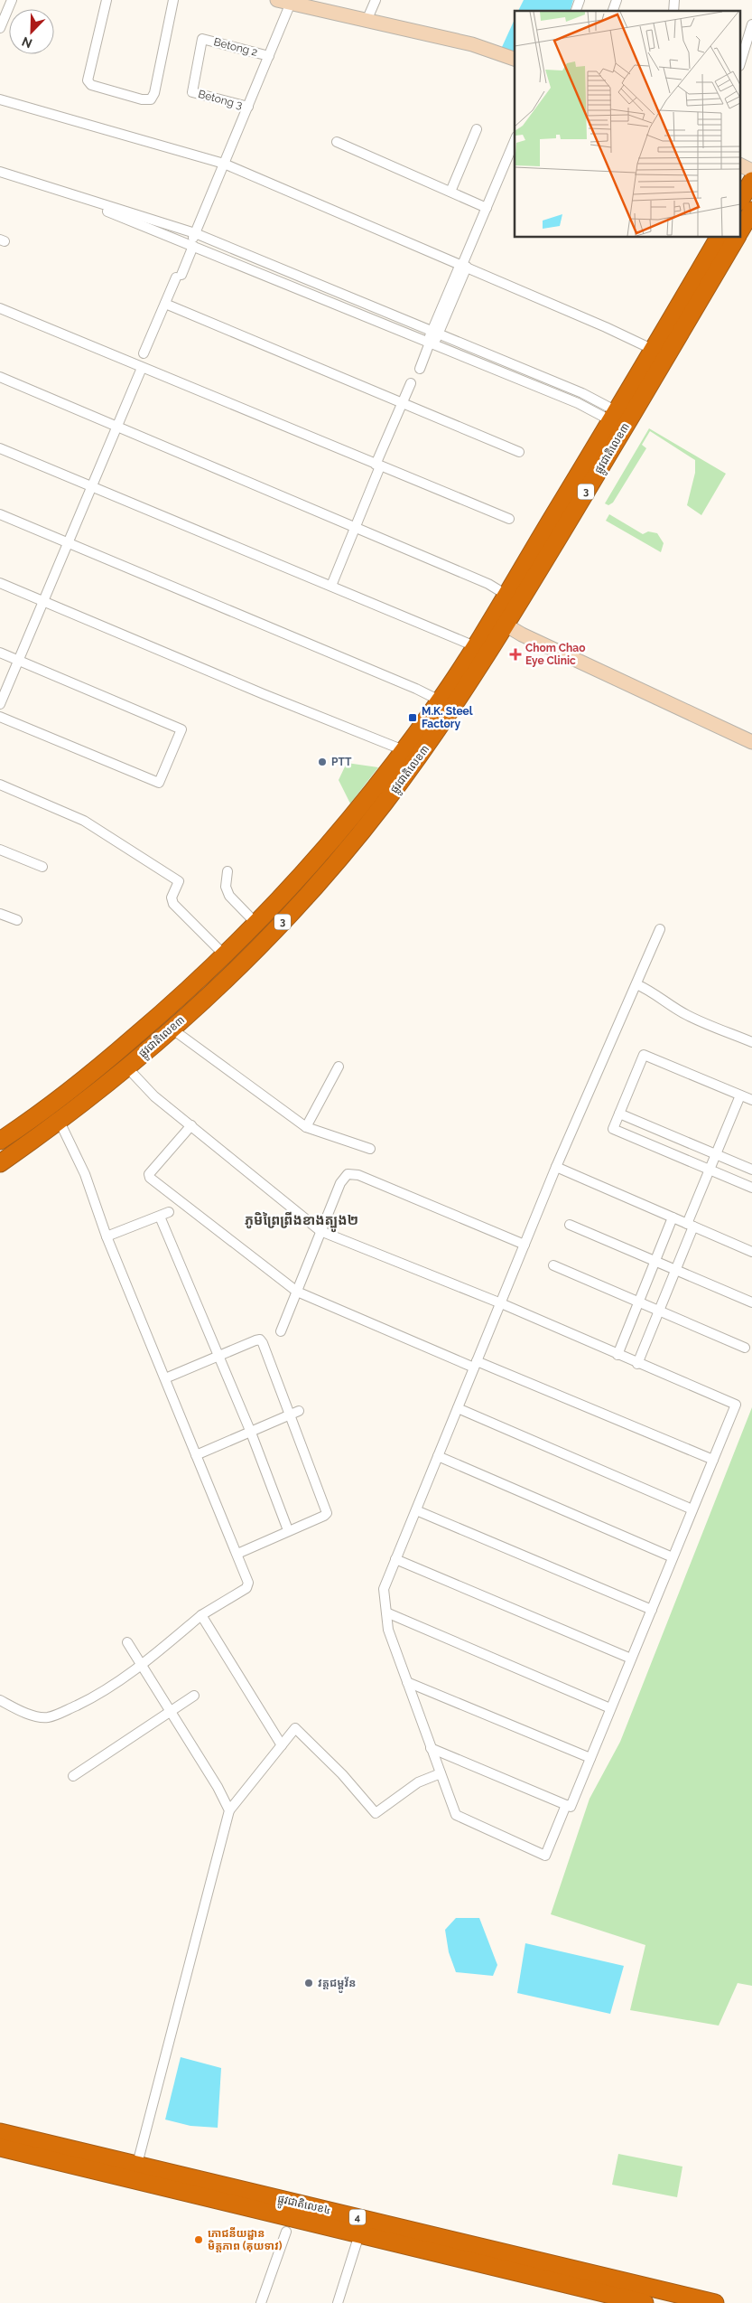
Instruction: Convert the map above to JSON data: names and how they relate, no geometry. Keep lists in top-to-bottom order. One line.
{"streets":{"highway":["ផ្លូវជាតិលេខ៣","3","ផ្លូវជាតិលេខ៤","4"],"street":["Betong 2","Betong 3"]},"crossings":[["Betong 2","Betong 3"]],"districts":["ភូមិព្រៃព្រីងខាងត្បូង២"],"places":{"health":["Chom Chao Eye Clinic"],"transit":["M.K. Steel Factory"],"other":["PTT","វត្តជម្ពូវ័ន","ភោជនីយដ្ឋាន មិត្តភាព (គុយទាវ)"]},"north":"bottom left"}
